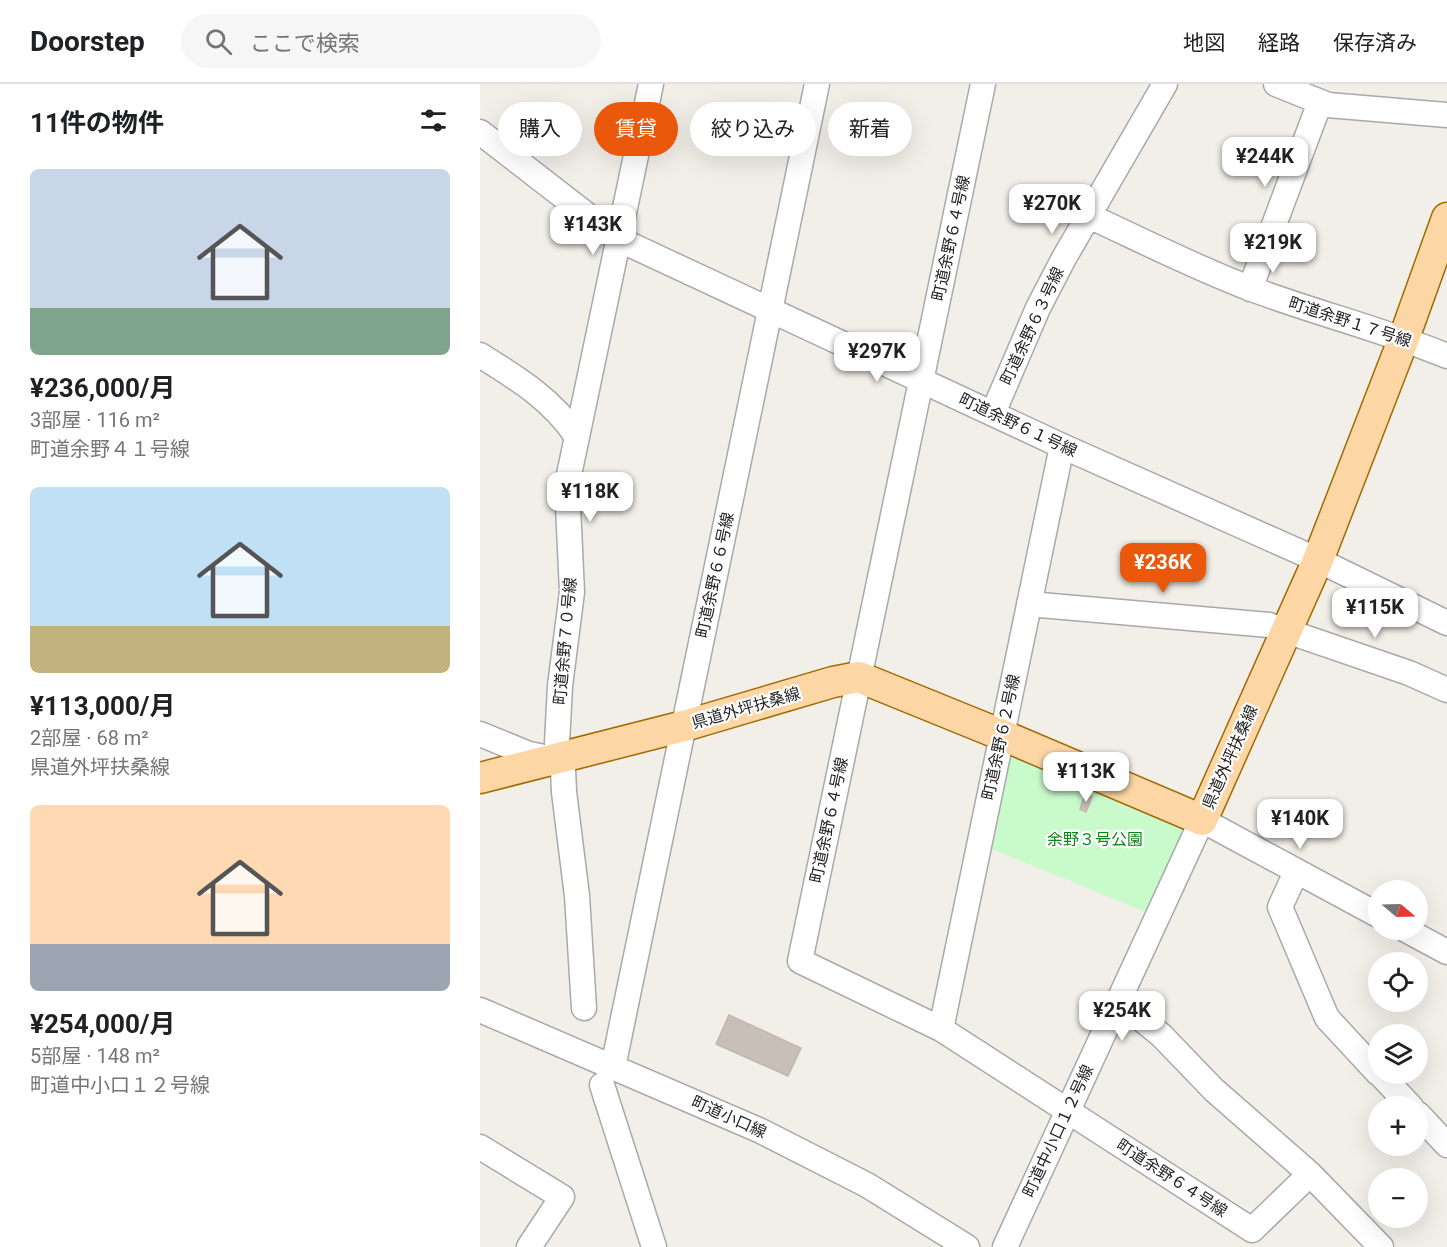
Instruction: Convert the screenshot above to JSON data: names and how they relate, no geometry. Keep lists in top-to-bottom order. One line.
{"streets":{"main road":["県道外坪扶桑線"],"street":["町道余野６４号線","町道余野１７号線","町道余野６３号線","町道余野６１号線","町道余野６６号線","町道余野７０号線","町道余野６２号線","町道小口線","町道中小口１２号線"]},"crossings":[["町道余野６４号線","町道余野６１号線"],["町道余野６４号線","県道外坪扶桑線"],["町道余野６４号線","町道余野６２号線"],["町道余野６４号線","町道中小口１２号線"],["町道余野１７号線","町道余野６３号線"],["町道余野１７号線","県道外坪扶桑線"],["町道余野６３号線","町道余野６１号線"],["町道余野６１号線","町道余野６６号線"],["町道余野６１号線","町道余野７０号線"],["町道余野６１号線","県道外坪扶桑線"],["町道余野６１号線","町道余野６２号線"],["町道余野６６号線","県道外坪扶桑線"],["町道余野６６号線","町道小口線"],["町道余野７０号線","県道外坪扶桑線"],["県道外坪扶桑線","町道余野６２号線"],["県道外坪扶桑線","町道中小口１２号線"]],"parks":["余野３号公園"],"north":"right","page":{"header":"Doorstep","search":"ここで検索","nav":["地図","経路","保存済み"],"heading":"11件の物件","chip":["購入","賃貸","絞り込み","新着"],"price":["¥244K","¥270K","¥143K","¥219K","¥297K","¥118K","¥236K","¥115K","¥113K","¥140K","¥254K"],"list":[{"name":"¥236,000/月","note":"3部屋 · 116 m² · 町道余野４１号線"},{"name":"¥113,000/月","note":"2部屋 · 68 m² · 県道外坪扶桑線"},{"name":"¥254,000/月","note":"5部屋 · 148 m² · 町道中小口１２号線"}],"map_buttons":["+","−"]}}
